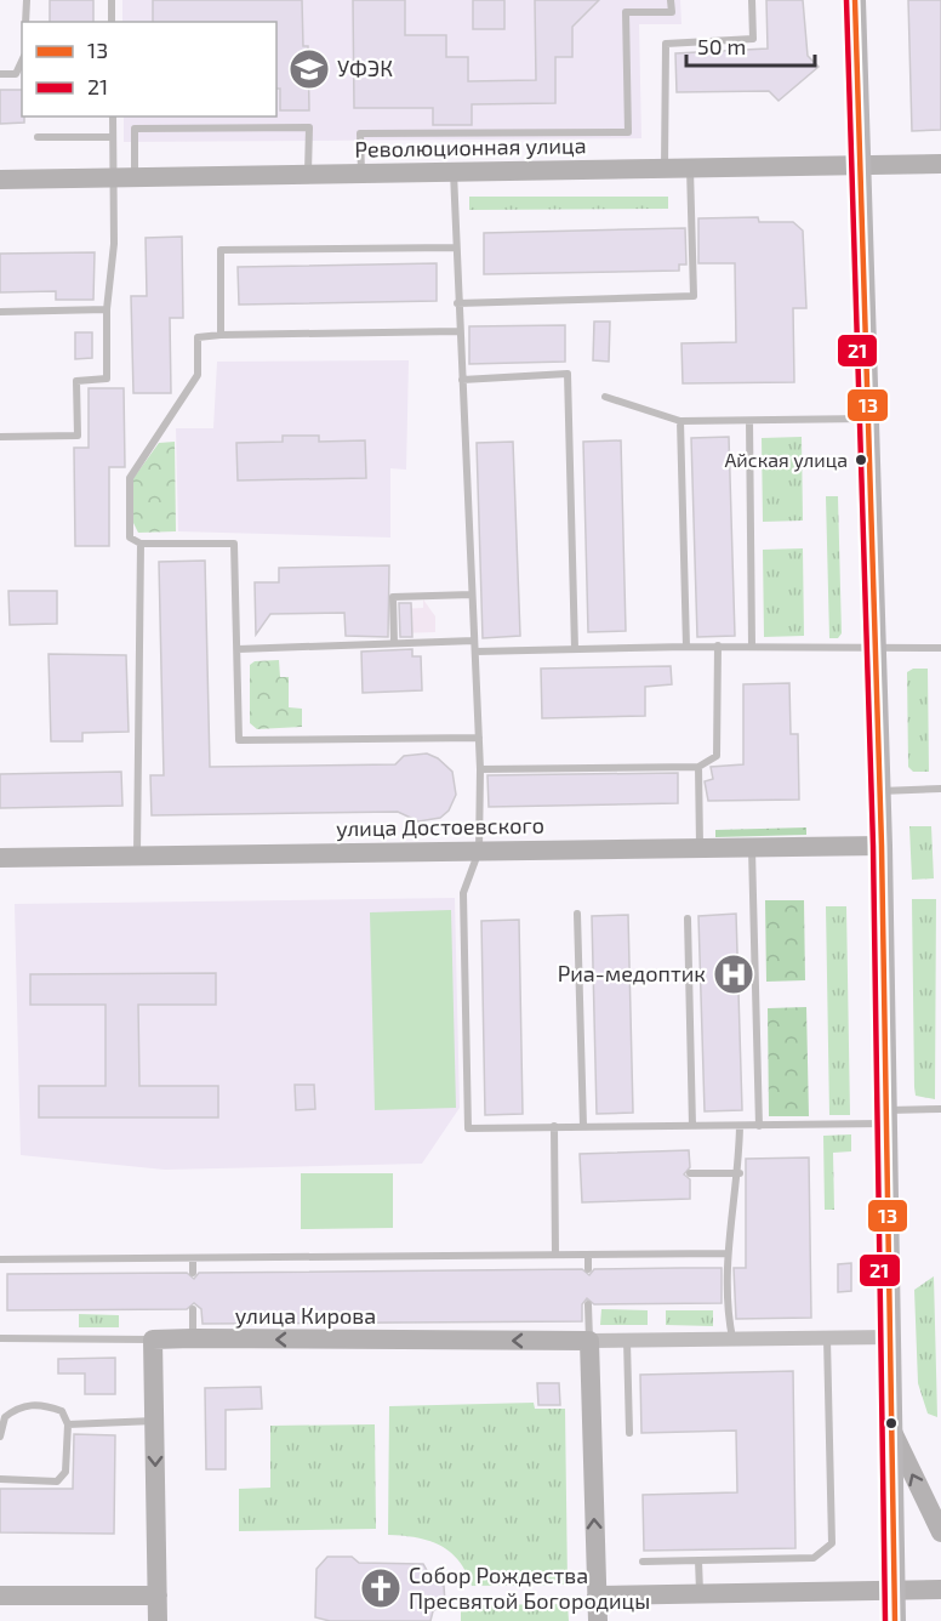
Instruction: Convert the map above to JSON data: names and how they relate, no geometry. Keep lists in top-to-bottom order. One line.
{"streets":{"street":["Революционная улица","улица Достоевского","улица Кирова"]},"one_way":["улица Кирова"],"places":{"school or university":["УФЭК"],"other":["Айская улица"],"hospital":["Риа-медоптик"],"church":["Собор Рождества Пресвятой Богородицы"]},"lines":["transit line 13","transit line 21"],"legend":["13","21"],"scale_bar":"50 m"}
